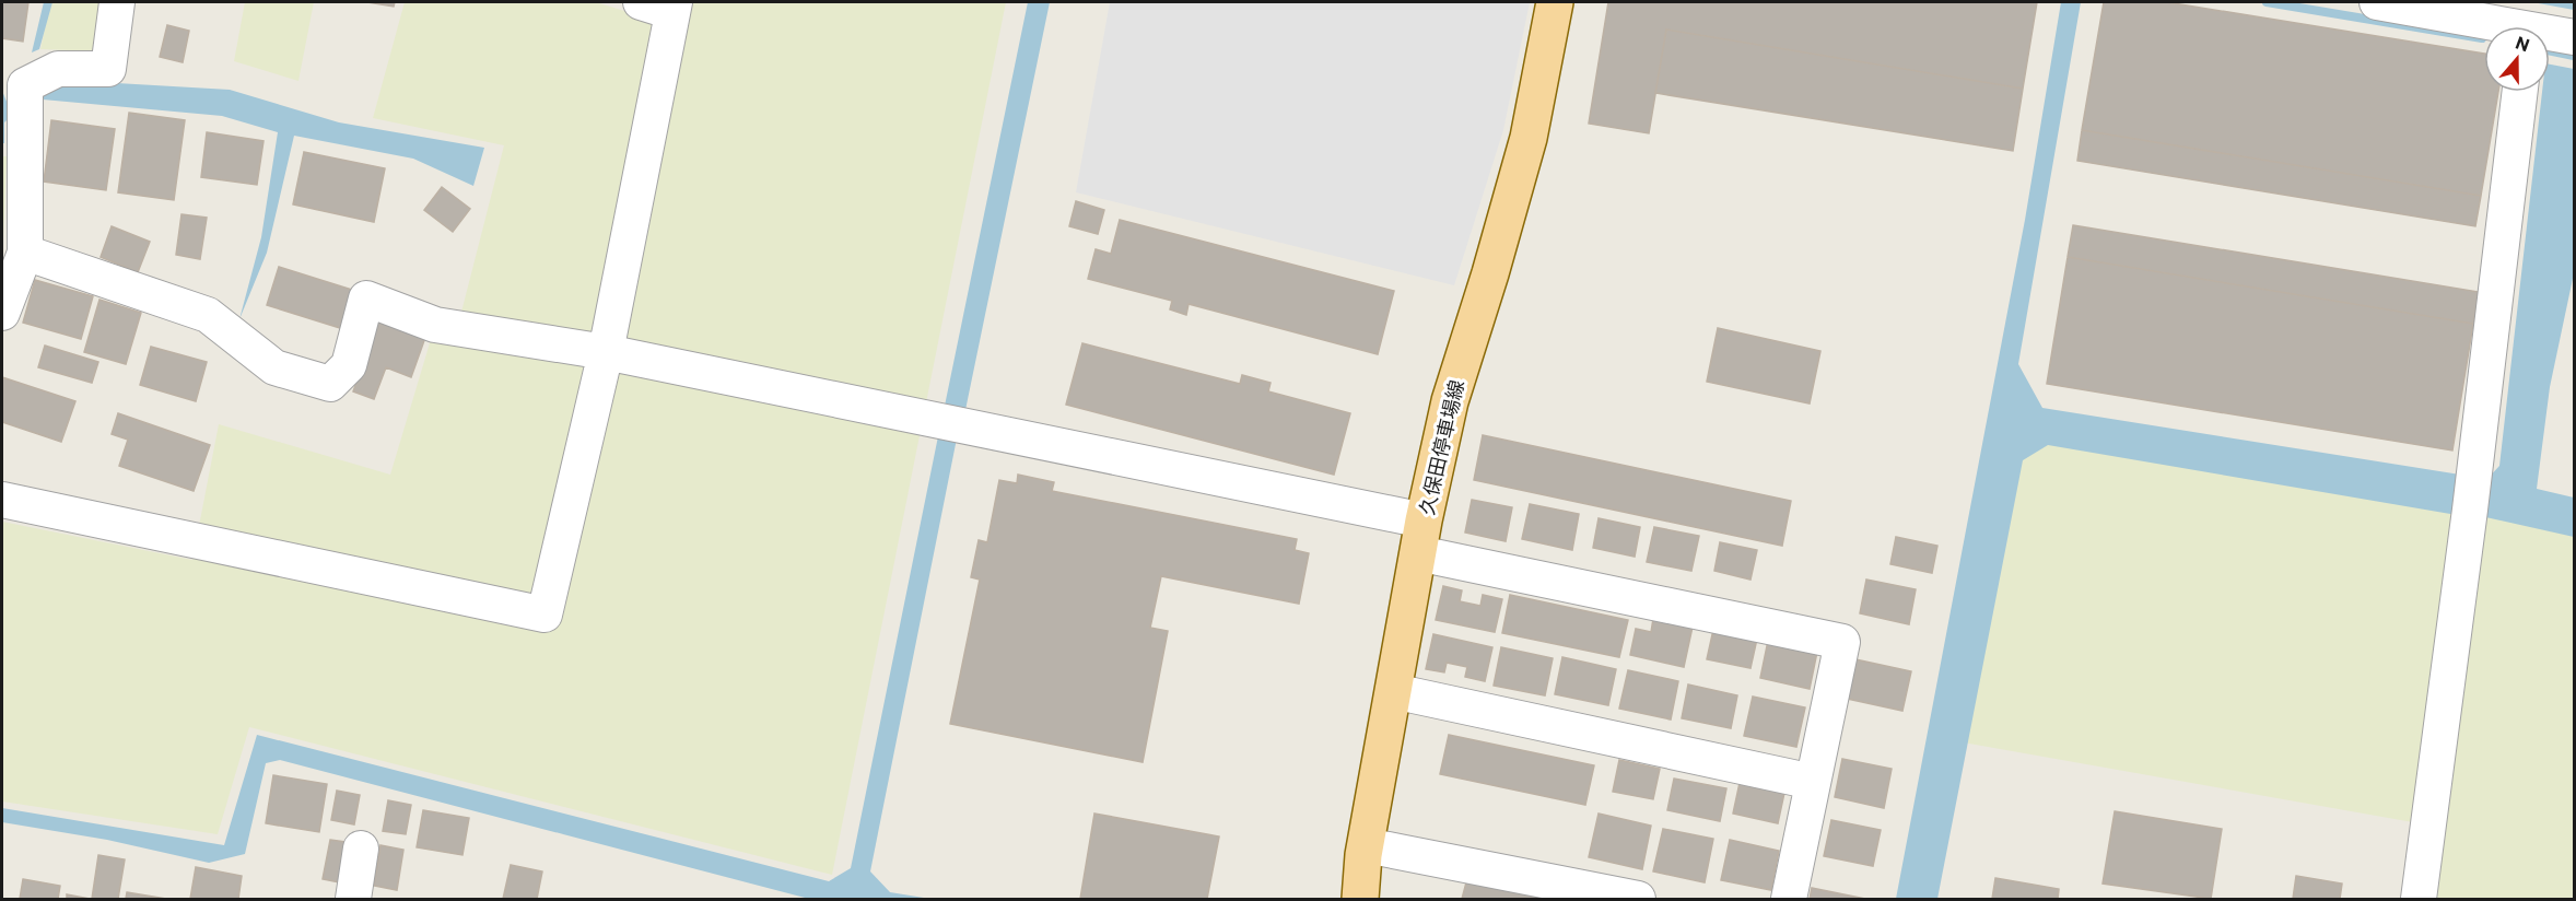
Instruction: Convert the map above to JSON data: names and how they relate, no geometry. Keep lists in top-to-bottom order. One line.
{"streets":{"main road":["久保田停車場線"]},"north":"top"}
